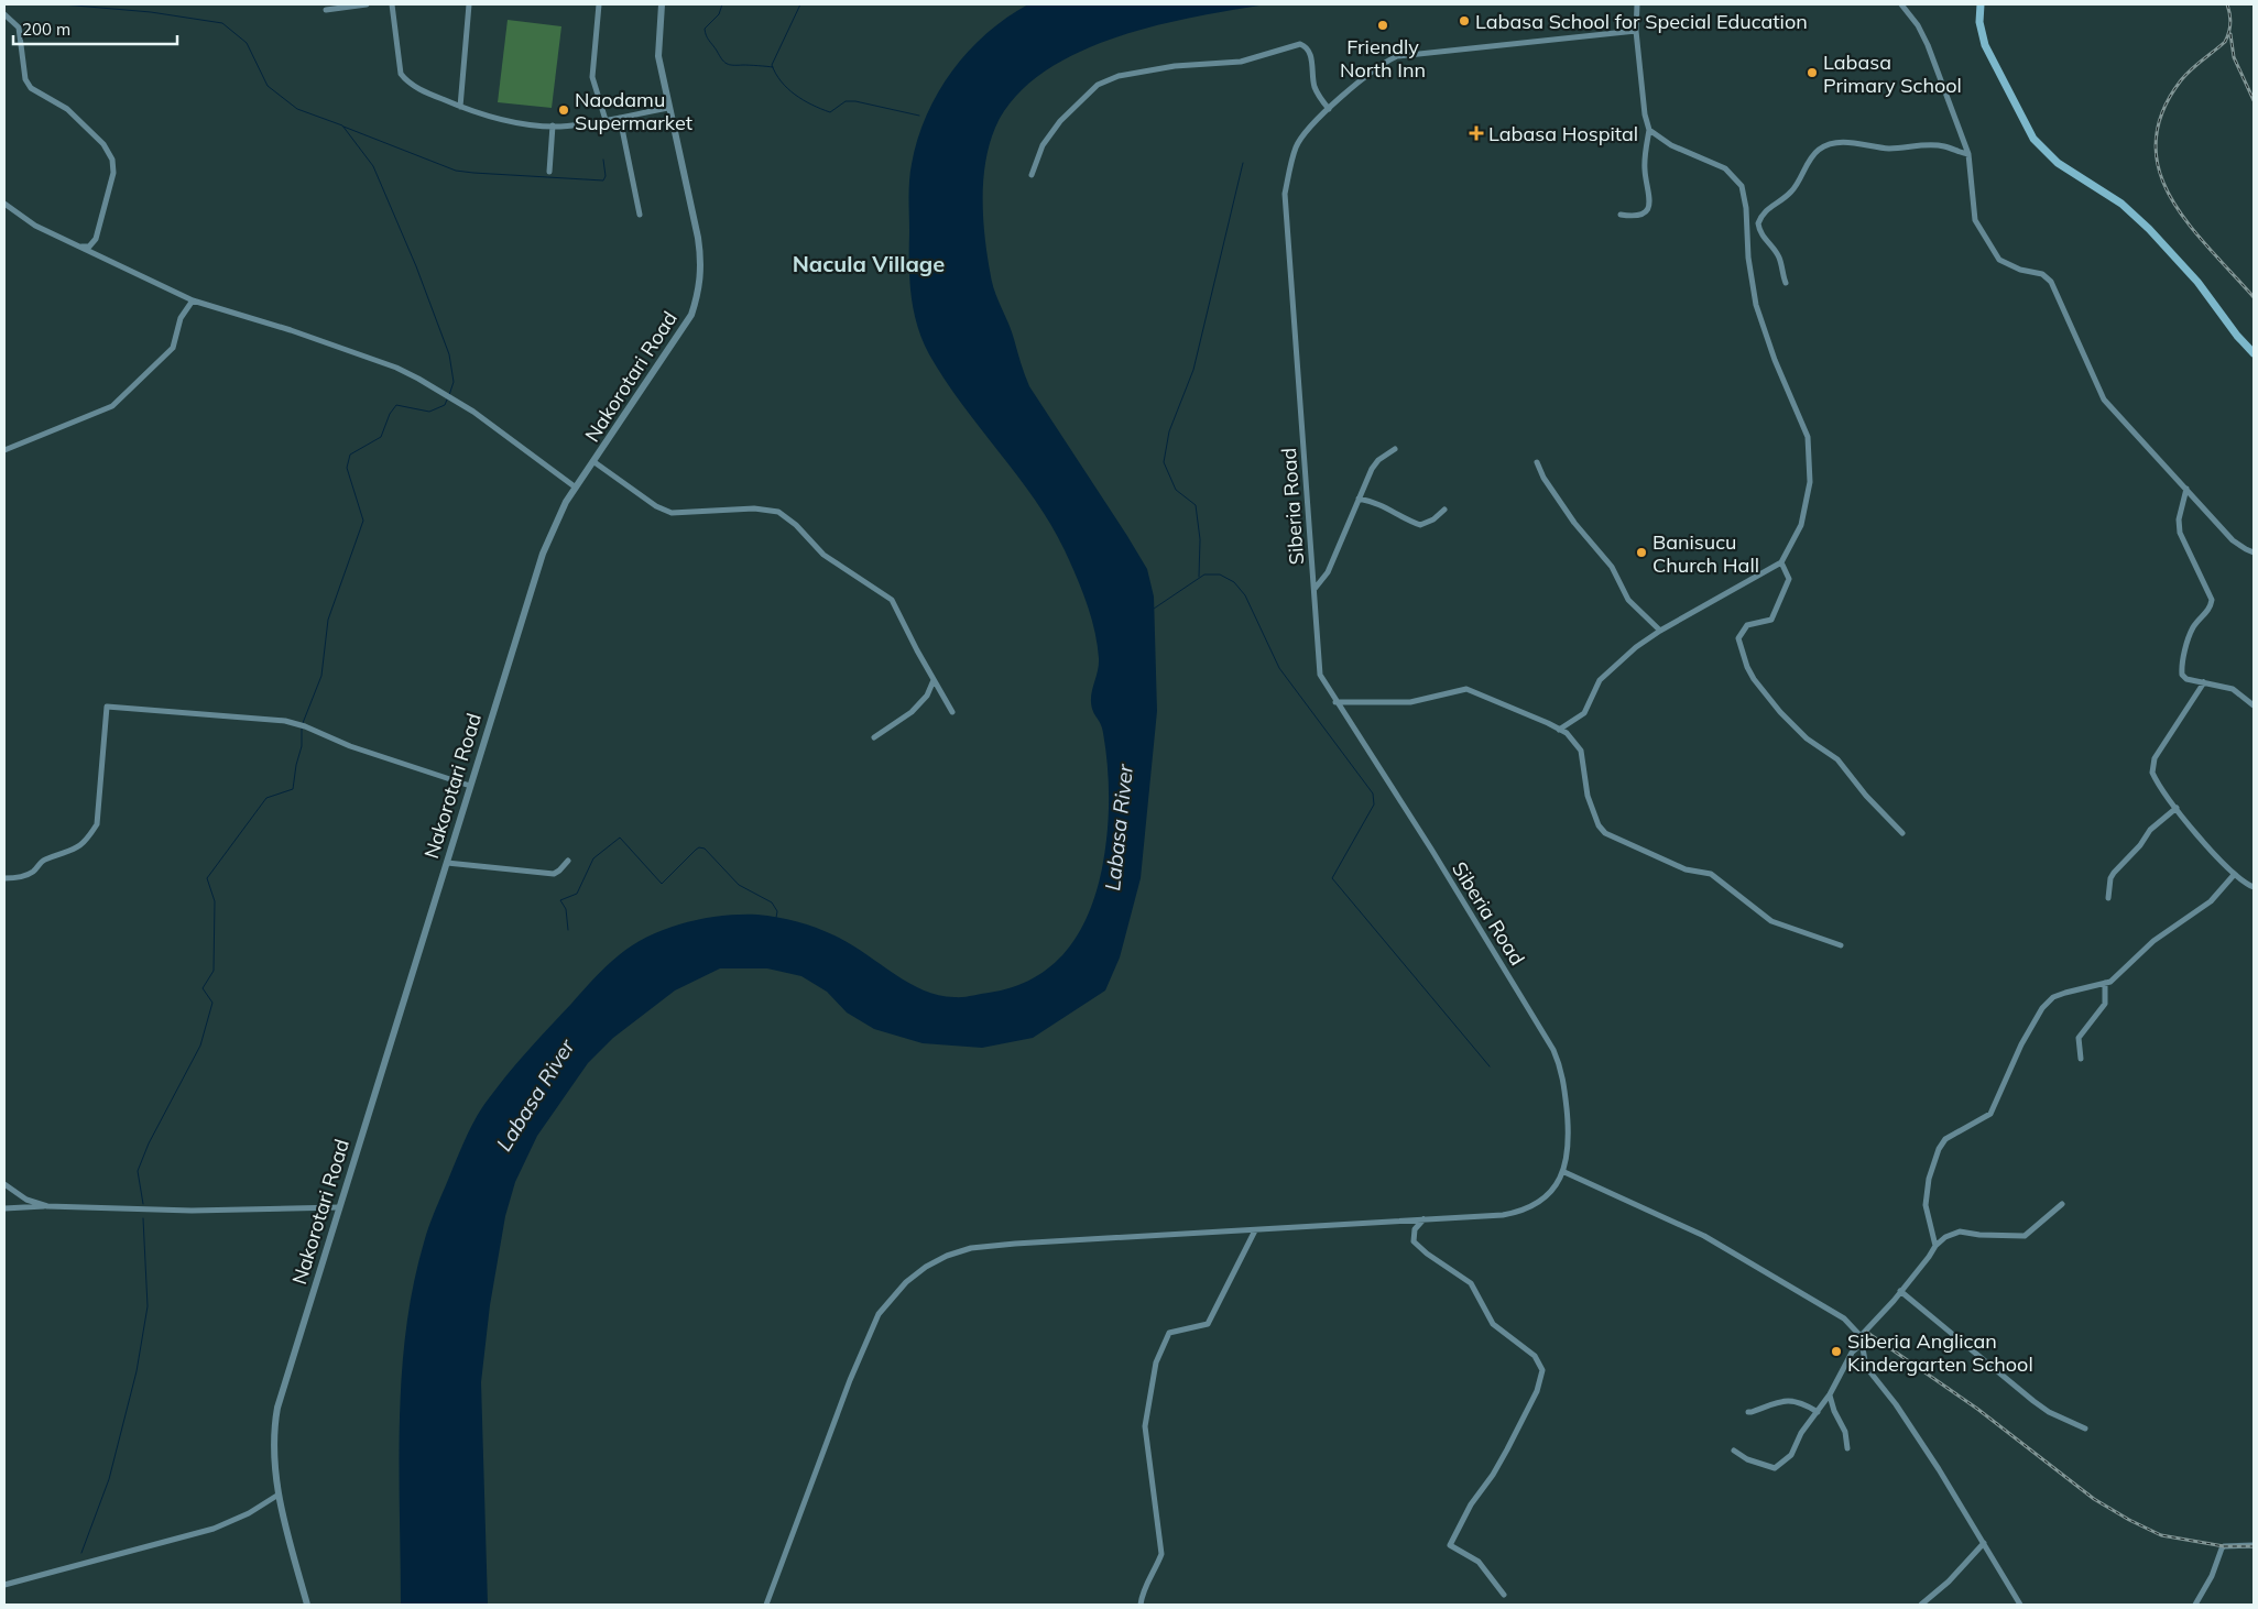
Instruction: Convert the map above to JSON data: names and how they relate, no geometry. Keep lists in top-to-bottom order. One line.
{"streets":{"street":["Nakorotari Road","Siberia Road"]},"districts":["Nacula Village"],"water":["Labasa River"],"places":{"other":["Labasa School for Special Education","Friendly North Inn","Labasa Primary School","Naodamu Supermarket","Banisucu Church Hall","Siberia Anglican Kindergarten School"],"health":["Labasa Hospital"]},"scale_bar":"200 m"}
